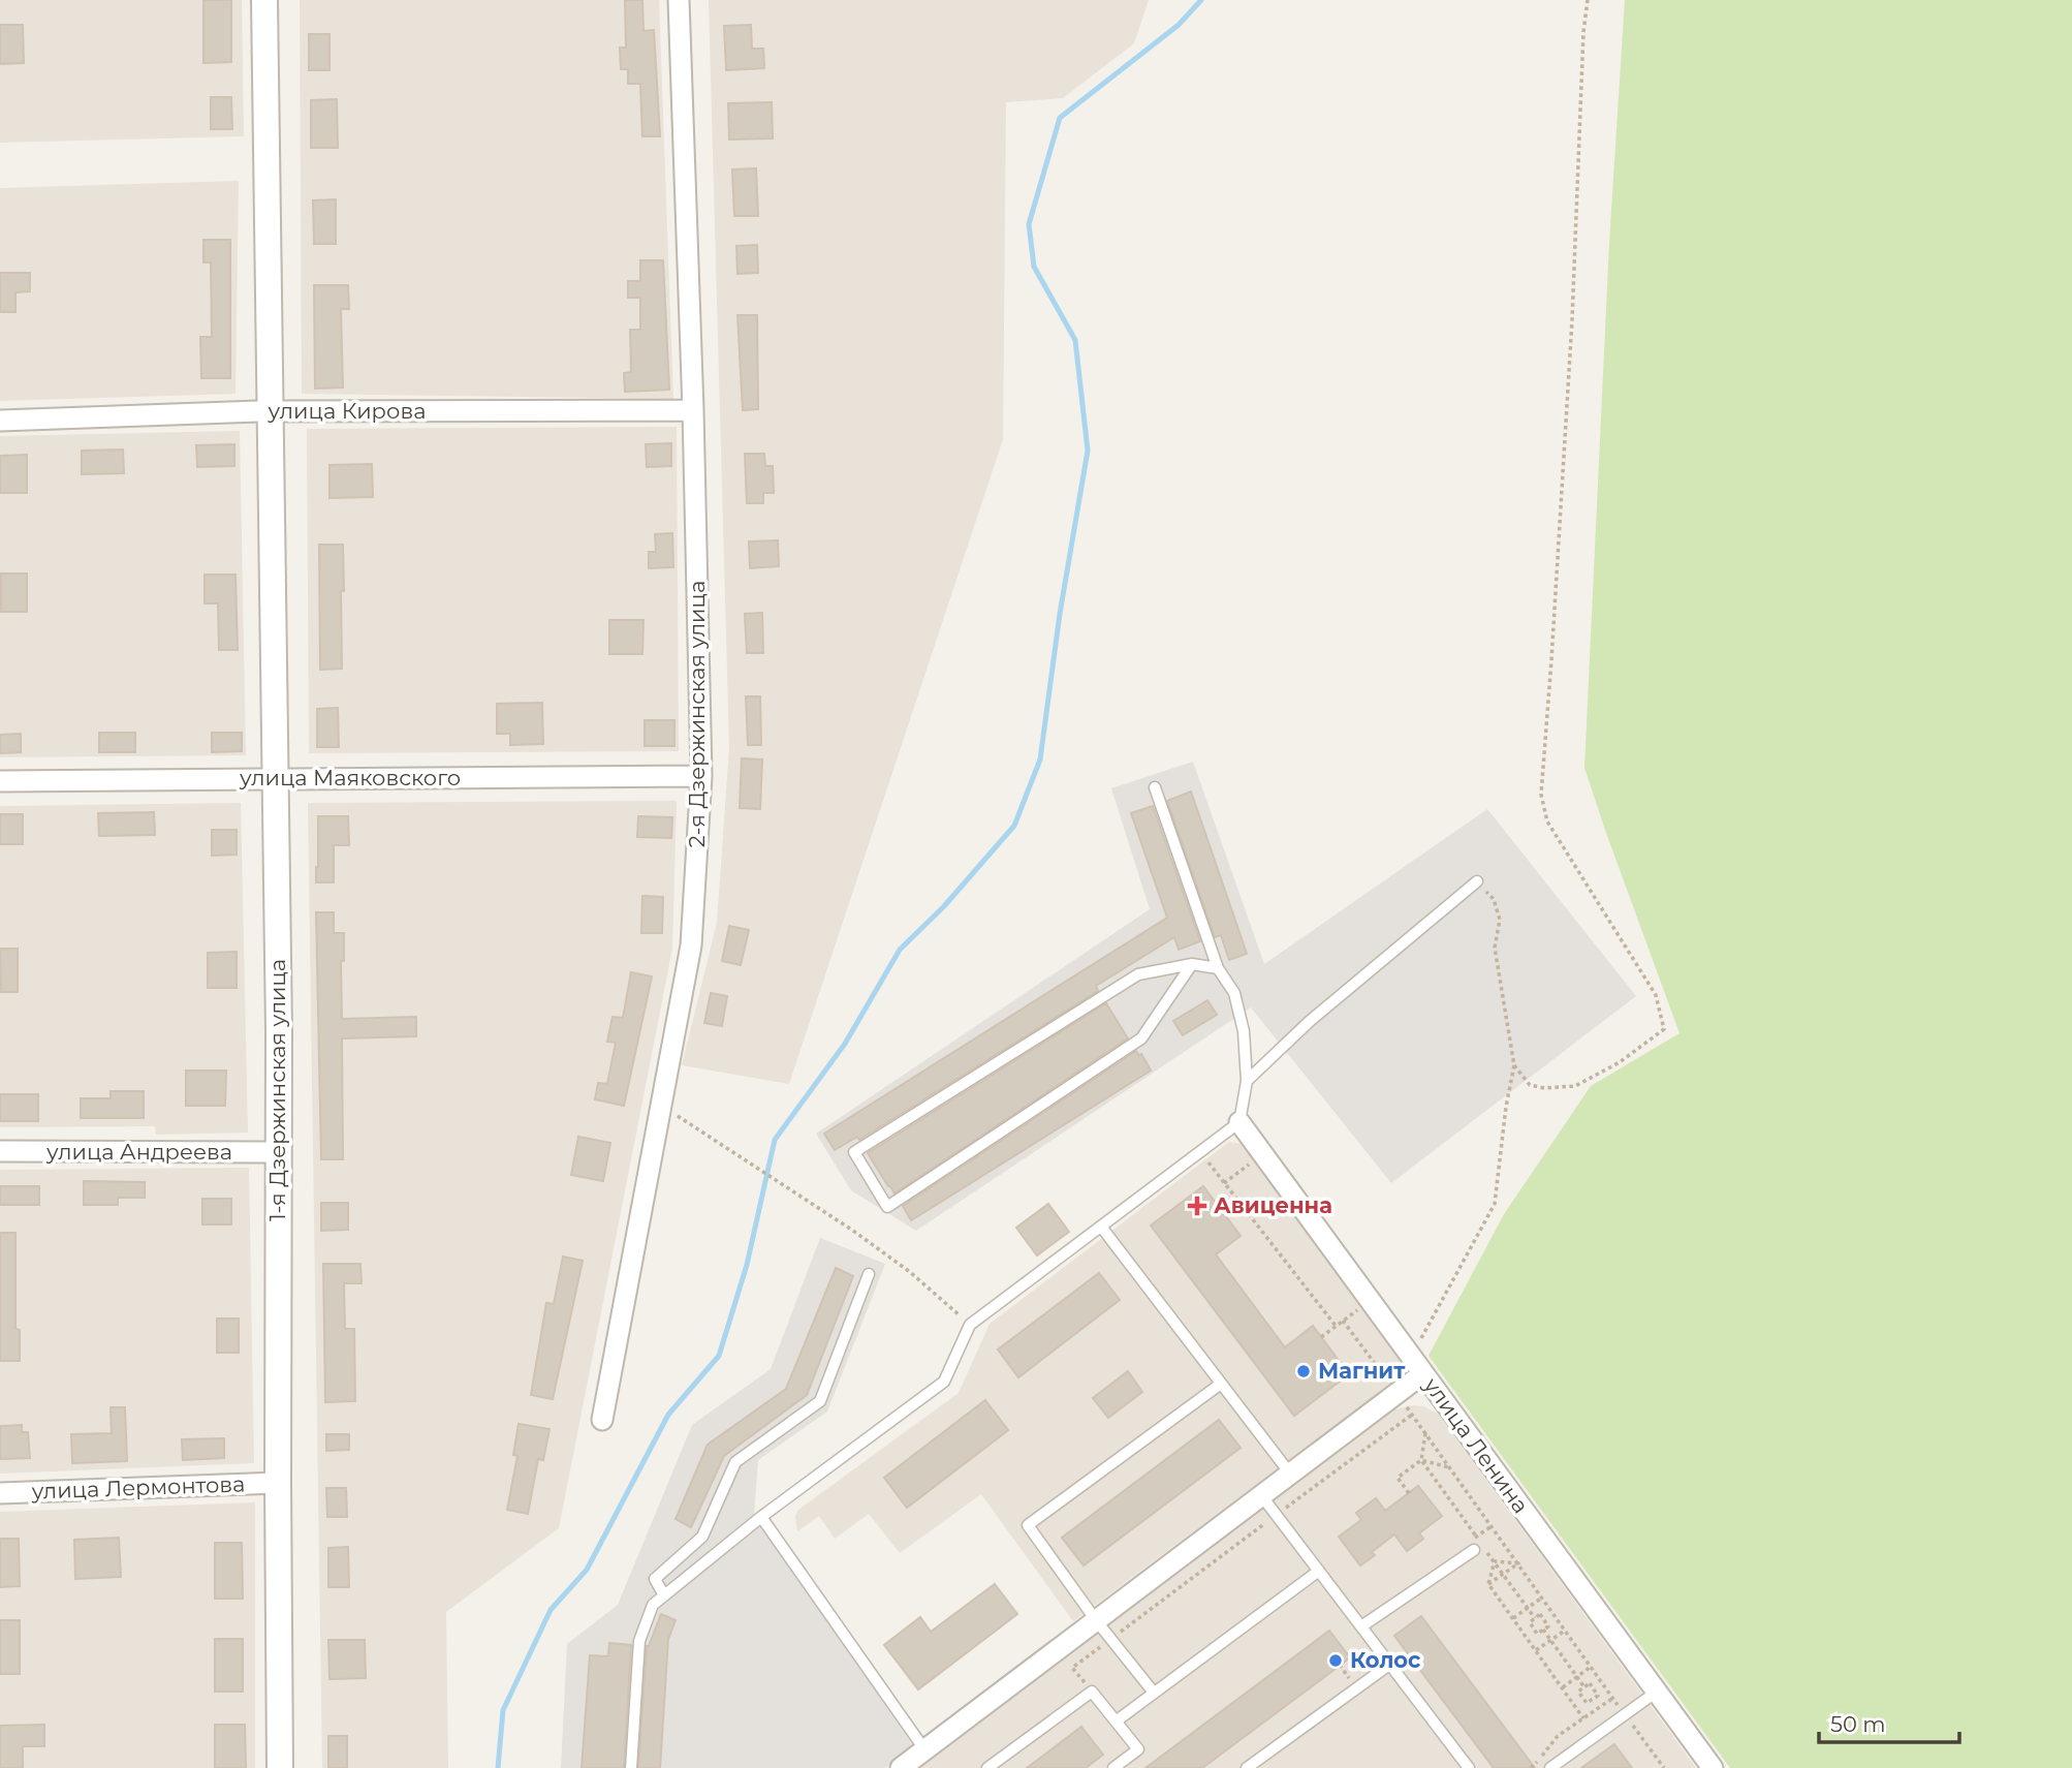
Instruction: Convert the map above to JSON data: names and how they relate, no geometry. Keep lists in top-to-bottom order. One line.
{"streets":{"street":["улица Кирова","2-я Дзержинская улица","улица Маяковского","1-я Дзержинская улица","улица Андреева","улица Ленина","улица Лермонтова"]},"crossings":[["улица Кирова","2-я Дзержинская улица"],["улица Кирова","1-я Дзержинская улица"],["2-я Дзержинская улица","улица Маяковского"],["улица Маяковского","1-я Дзержинская улица"],["1-я Дзержинская улица","улица Андреева"],["1-я Дзержинская улица","улица Лермонтова"]],"places":{"health":["Авиценна"],"other":["Магнит","Колос"]},"scale_bar":"50 m"}
